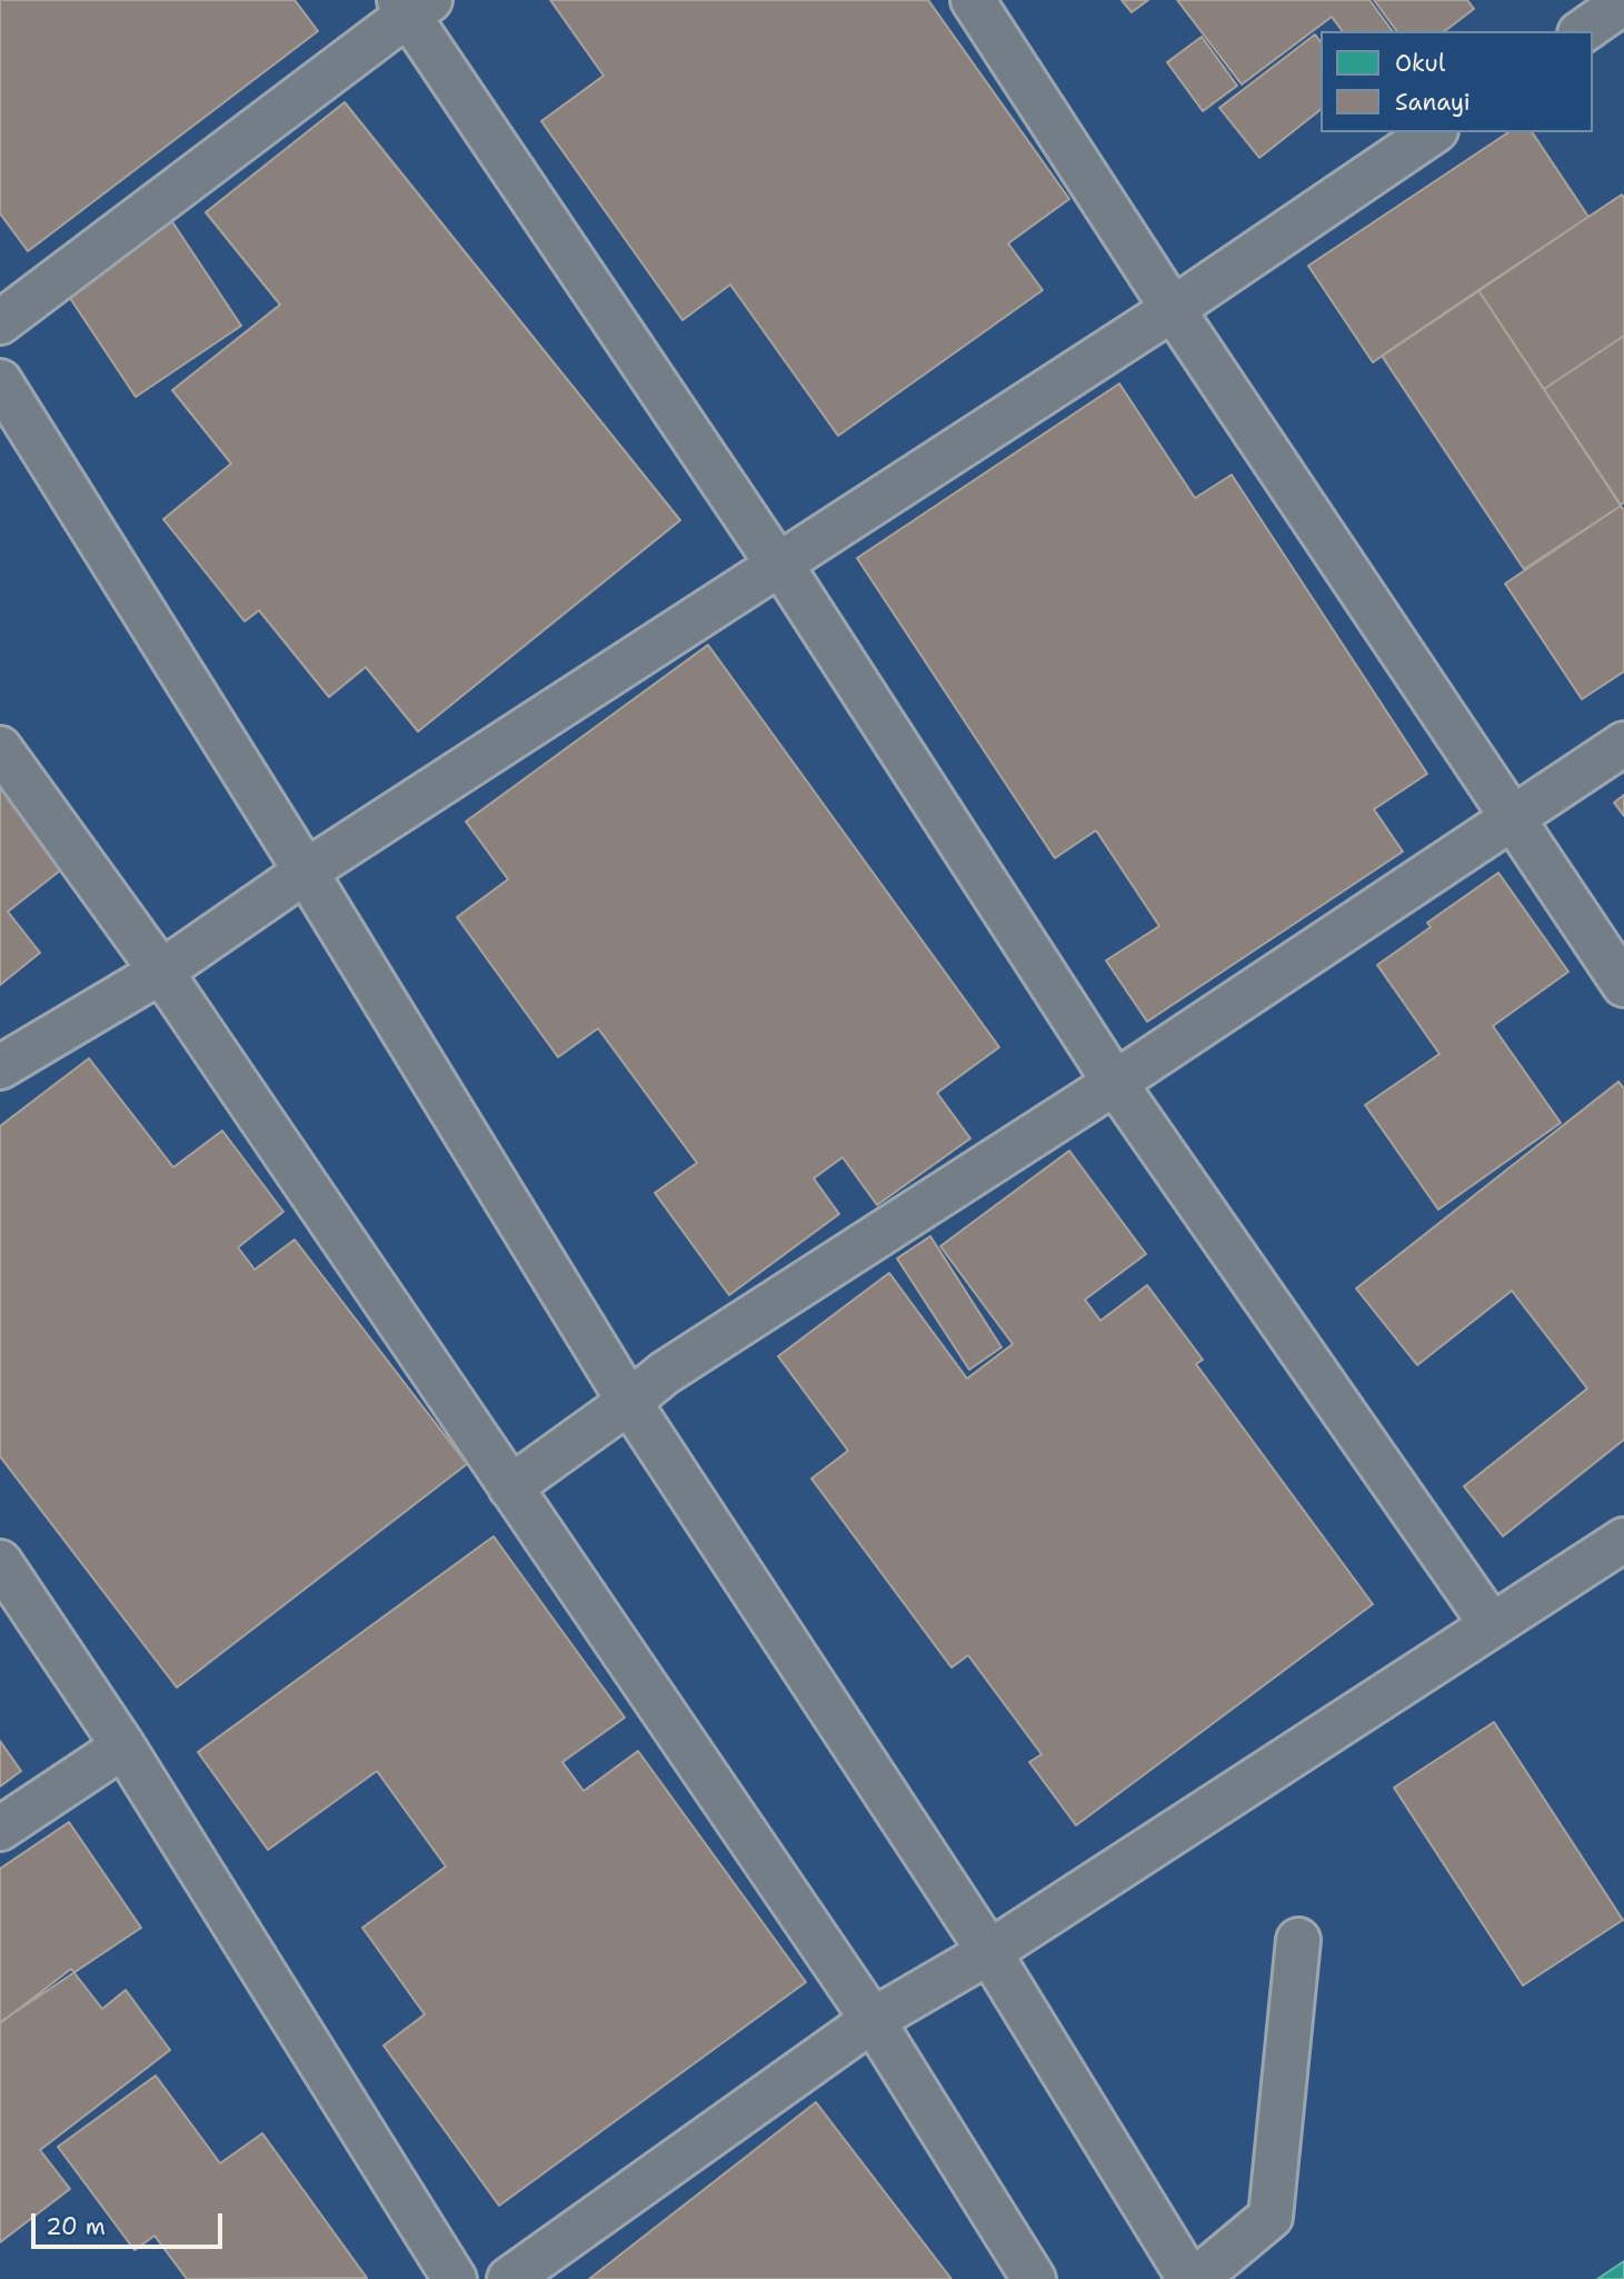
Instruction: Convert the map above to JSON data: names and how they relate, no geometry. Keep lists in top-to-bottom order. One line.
{"legend":["Okul","Sanayi"],"scale_bar":"20 m"}
